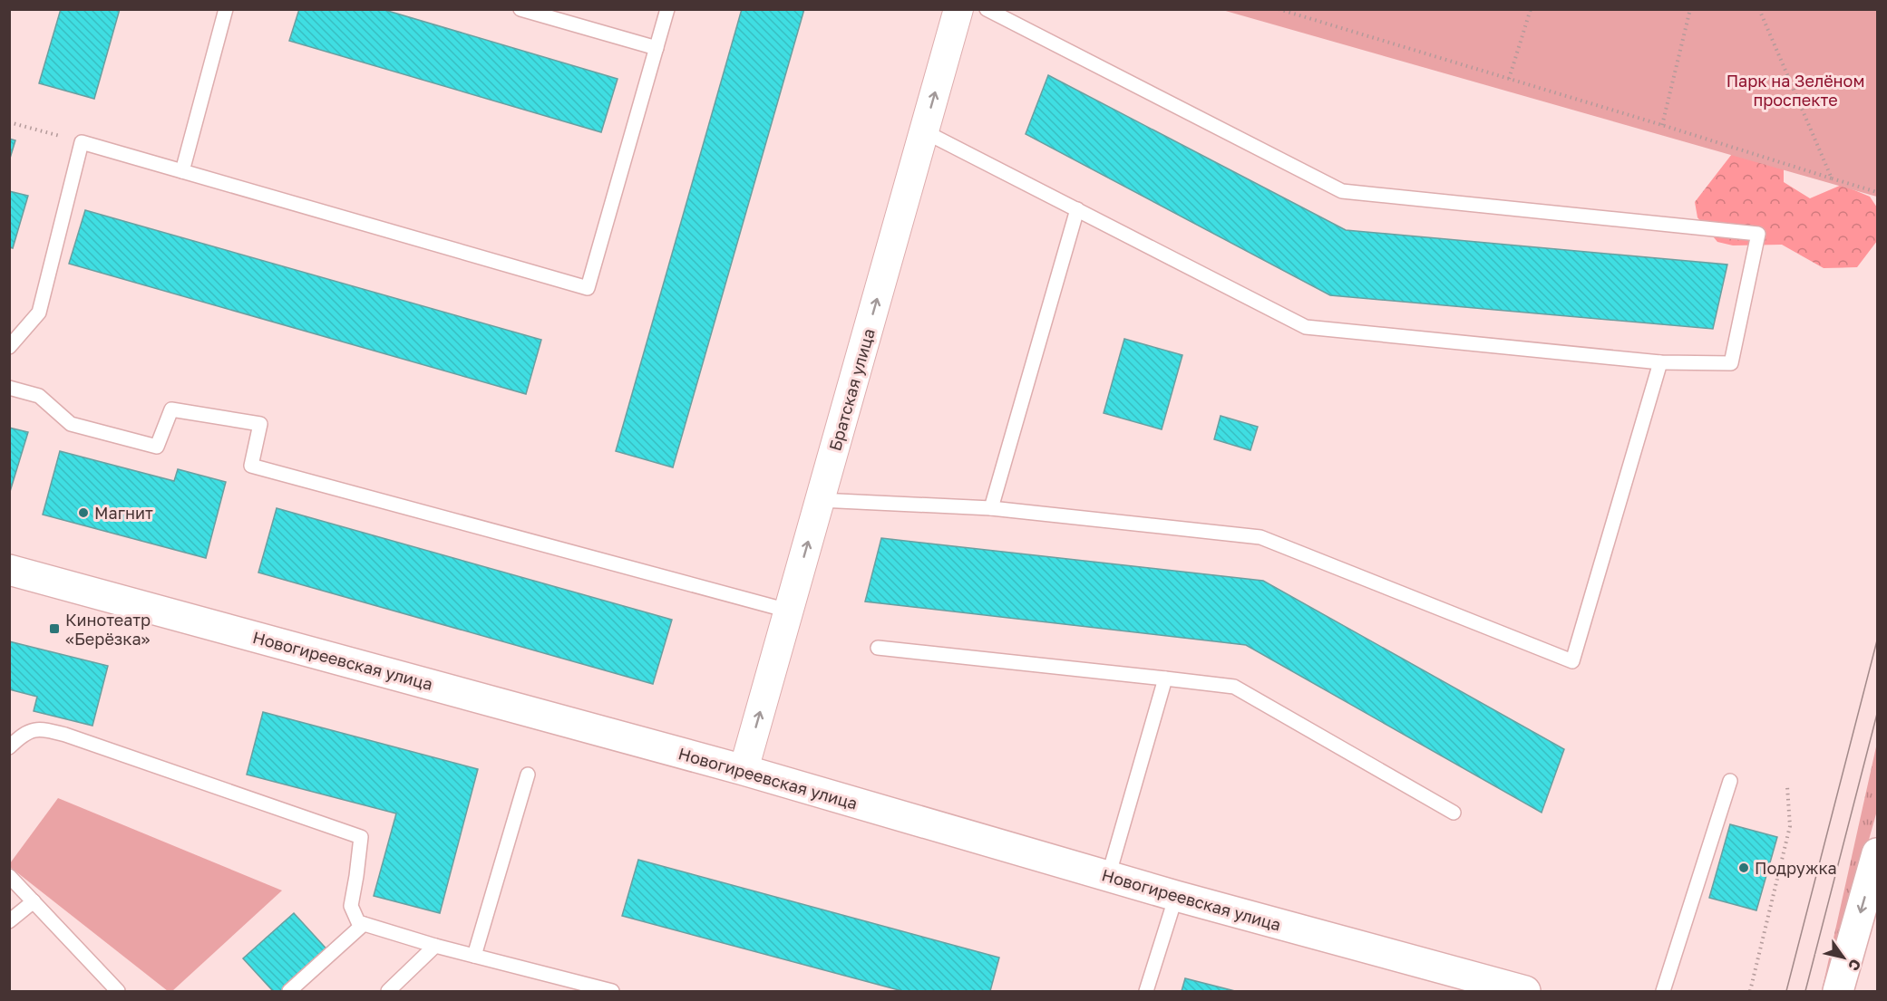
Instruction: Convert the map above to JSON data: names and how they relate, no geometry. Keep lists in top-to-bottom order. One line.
{"streets":{"street":["Братская улица","Новогиреевская улица"]},"crossings":[["Братская улица","Новогиреевская улица"]],"one_way":["Братская улица"],"parks":["Парк на Зелёном проспекте"],"places":{"other":["Магнит","Подружка"],"transit":["Кинотеатр «Берёзка»"]},"north":"bottom right"}
